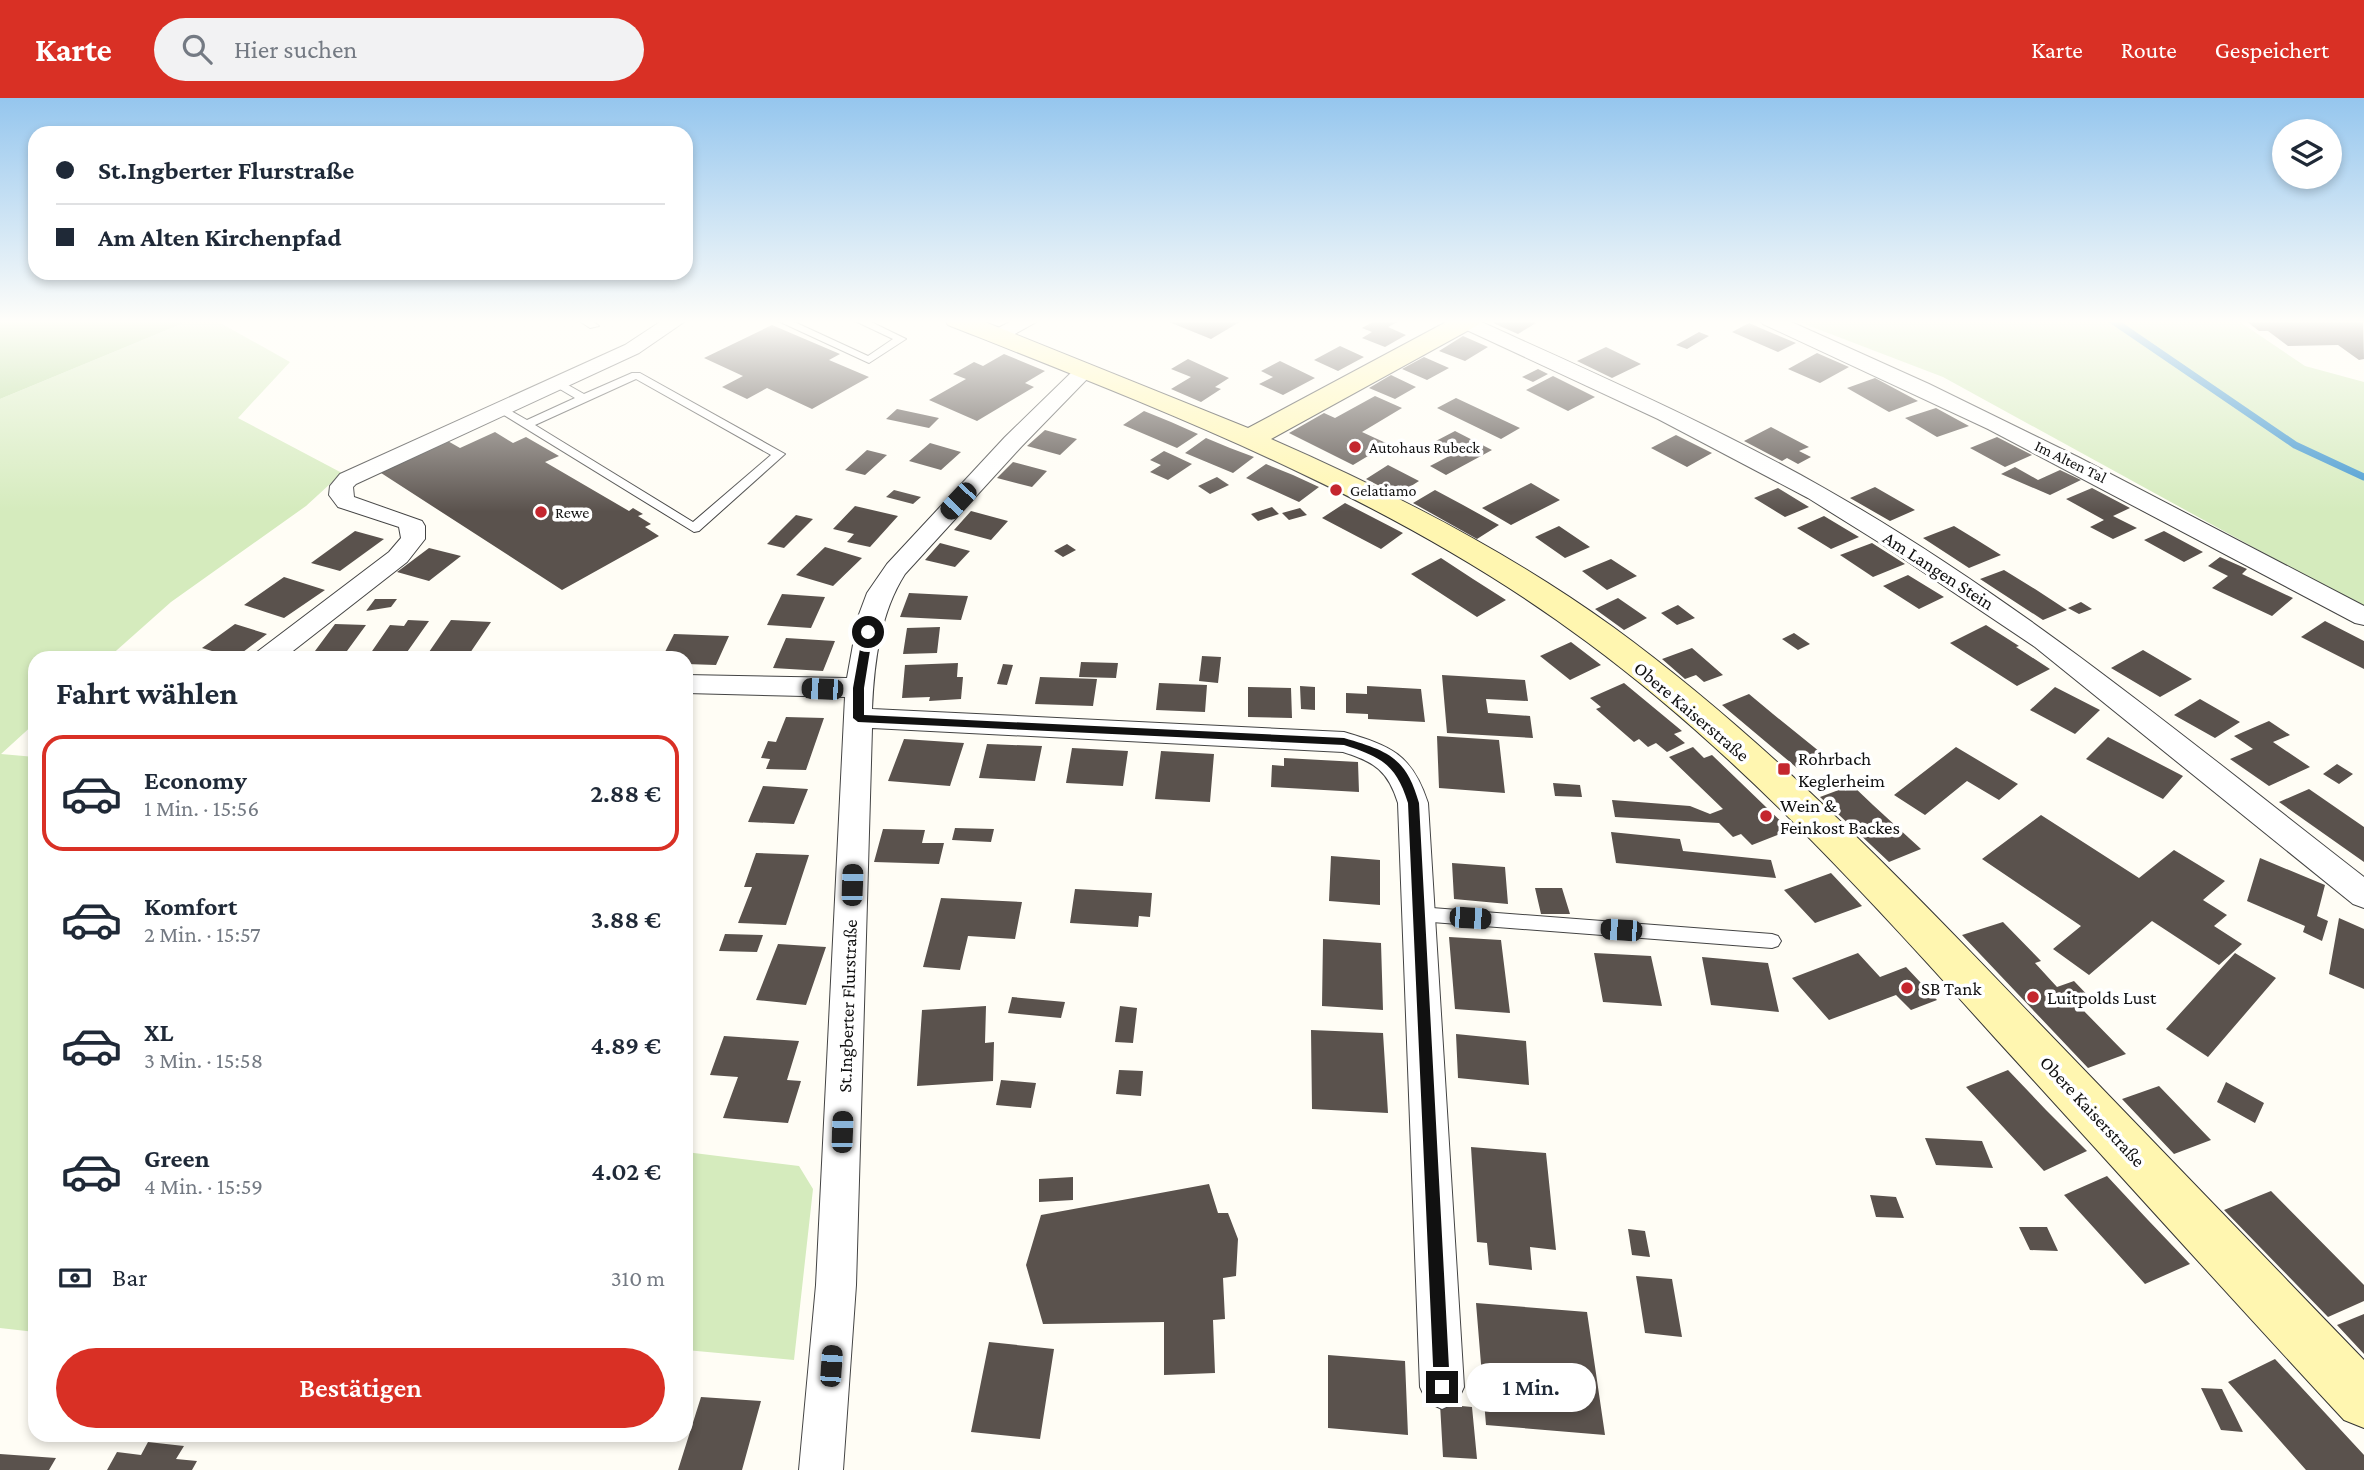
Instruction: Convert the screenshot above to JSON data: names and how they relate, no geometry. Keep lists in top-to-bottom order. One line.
{"streets":{"main road":["Obere Kaiserstraße"],"street":["Im Alten Tal","Am Langen Stein","St.Ingberter Flurstraße"]},"places":{"other":["Autohaus Rubeck","Gelatiamo","Rewe","Wein & Feinkost Backes","SB Tank","Luitpolds Lust"],"transit":["Rohrbach Keglerheim"]},"page":{"header":"Karte","search":"Hier suchen","nav":["Karte","Route","Gespeichert"],"banner":["St.Ingberter Flurstraße","Am Alten Kirchenpfad"],"heading":"Fahrt wählen","list":[{"name":"Economy","note":"1 Min. · 15:56","value":"2.88 €"},{"name":"Komfort","note":"2 Min. · 15:57","value":"3.88 €"},{"name":"XL","note":"3 Min. · 15:58","value":"4.89 €"},{"name":"Green","note":"4 Min. · 15:59","value":"4.02 €"}],"pay":["Bar","310 m"],"buttons":"Bestätigen","bubble":"1 Min."}}
